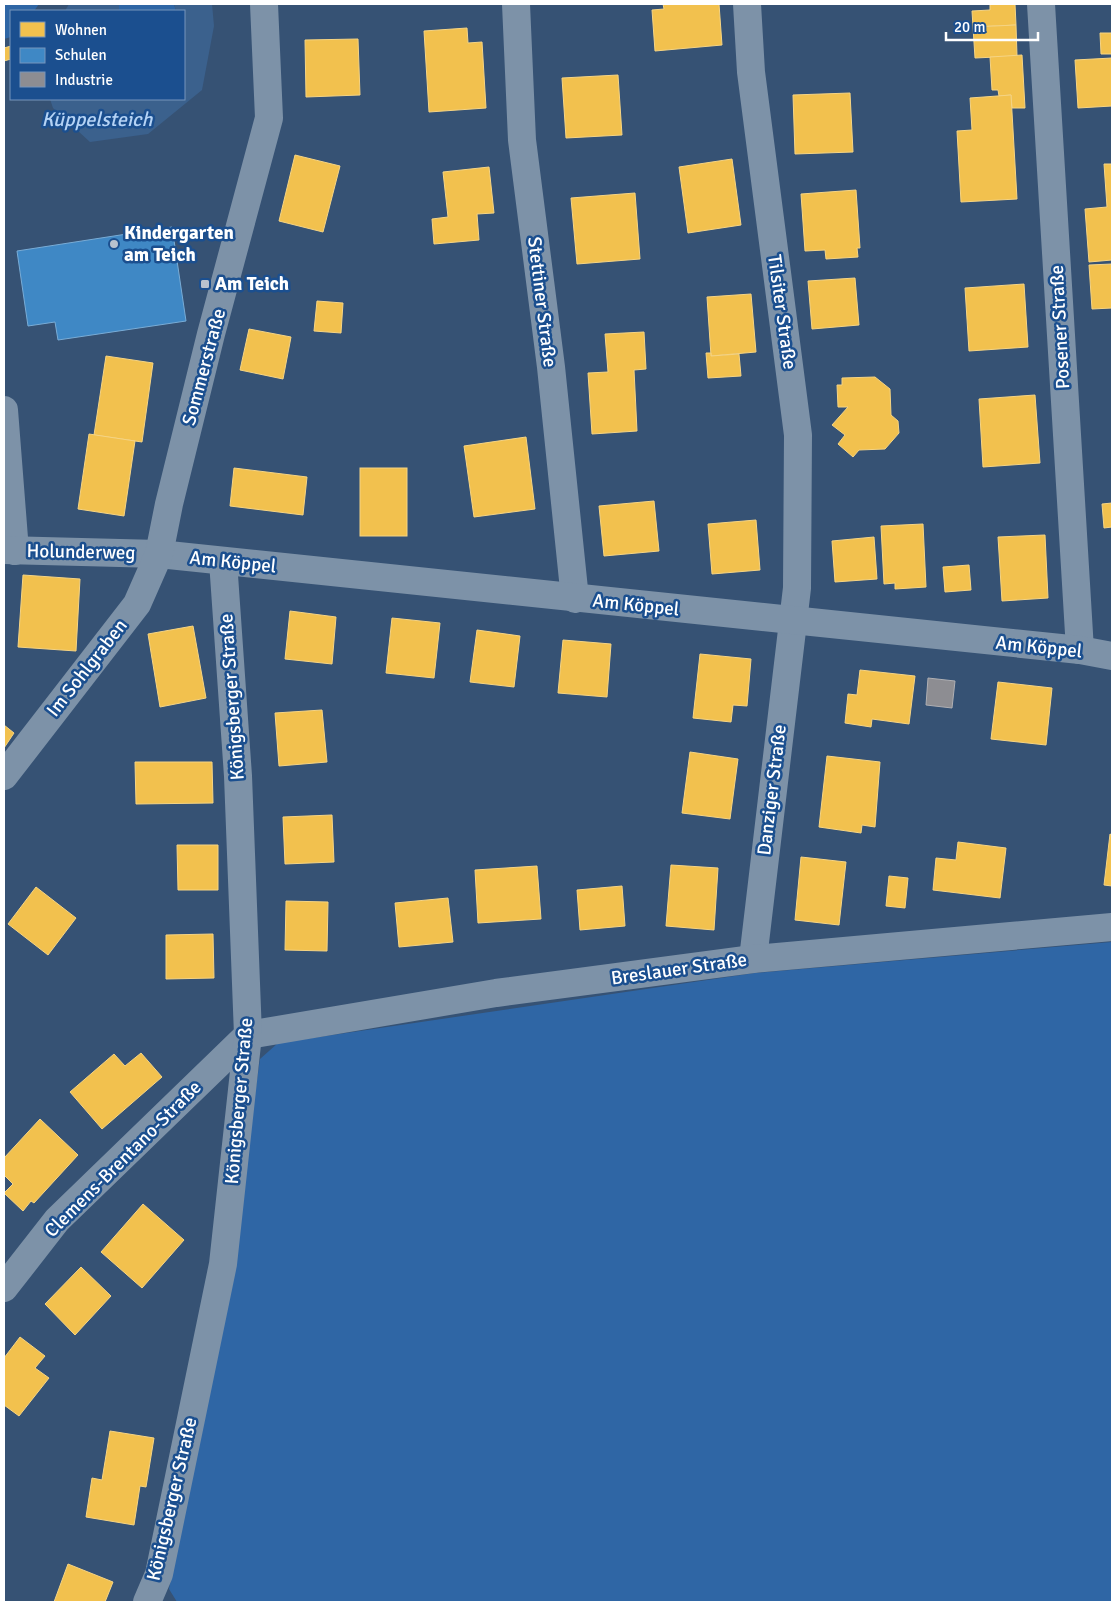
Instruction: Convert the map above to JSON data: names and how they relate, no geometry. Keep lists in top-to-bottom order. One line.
{"streets":{"street":["Stettiner Straße","Tilsiter Straße","Posener Straße","Sommerstraße","Holunderweg","Am Köppel","Im Sohlgraben","Königsberger Straße","Danziger Straße","Breslauer Straße","Clemens-Brentano-Straße"]},"crossings":[["Stettiner Straße","Am Köppel"],["Tilsiter Straße","Am Köppel"],["Tilsiter Straße","Danziger Straße"],["Posener Straße","Am Köppel"],["Sommerstraße","Holunderweg"],["Sommerstraße","Am Köppel"],["Sommerstraße","Im Sohlgraben"],["Holunderweg","Am Köppel"],["Holunderweg","Im Sohlgraben"],["Am Köppel","Im Sohlgraben"],["Am Köppel","Königsberger Straße"],["Am Köppel","Danziger Straße"],["Königsberger Straße","Breslauer Straße"],["Königsberger Straße","Clemens-Brentano-Straße"],["Danziger Straße","Breslauer Straße"],["Breslauer Straße","Clemens-Brentano-Straße"]],"water":["Küppelsteich"],"places":{"other":["Kindergarten am Teich"],"transit":["Am Teich"]},"legend":["Wohnen","Schulen","Industrie"],"scale_bar":"20 m"}
